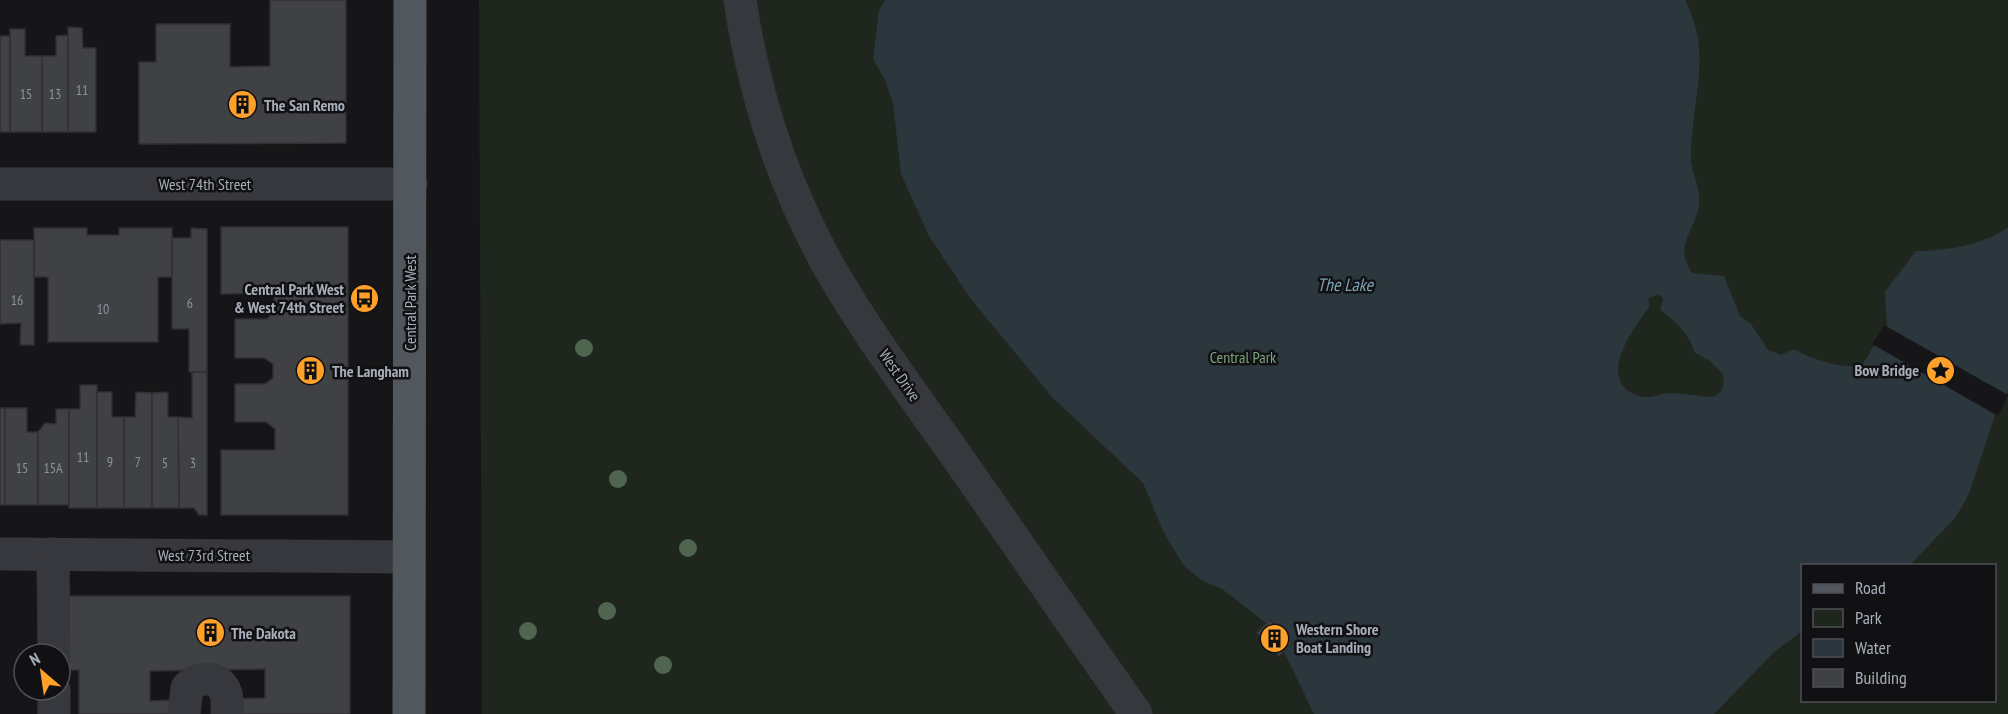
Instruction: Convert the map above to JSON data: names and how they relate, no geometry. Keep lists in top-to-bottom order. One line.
{"streets":{"main road":["Central Park West"],"street":["West 74th Street","West Drive","West 73rd Street"]},"crossings":[["West 74th Street","Central Park West"],["Central Park West","West 73rd Street"]],"water":["The Lake"],"parks":["Central Park"],"places":{"building":["The San Remo","The Langham","The Dakota","Western Shore Boat Landing"],"bus stop":["Central Park West & West 74th Street"],"place":["Bow Bridge"]},"house_numbers":["11","15","13","16","6","10","11","9","7","5","3","15","15A"],"legend":["Road","Park","Water","Building"],"north":"top left"}
